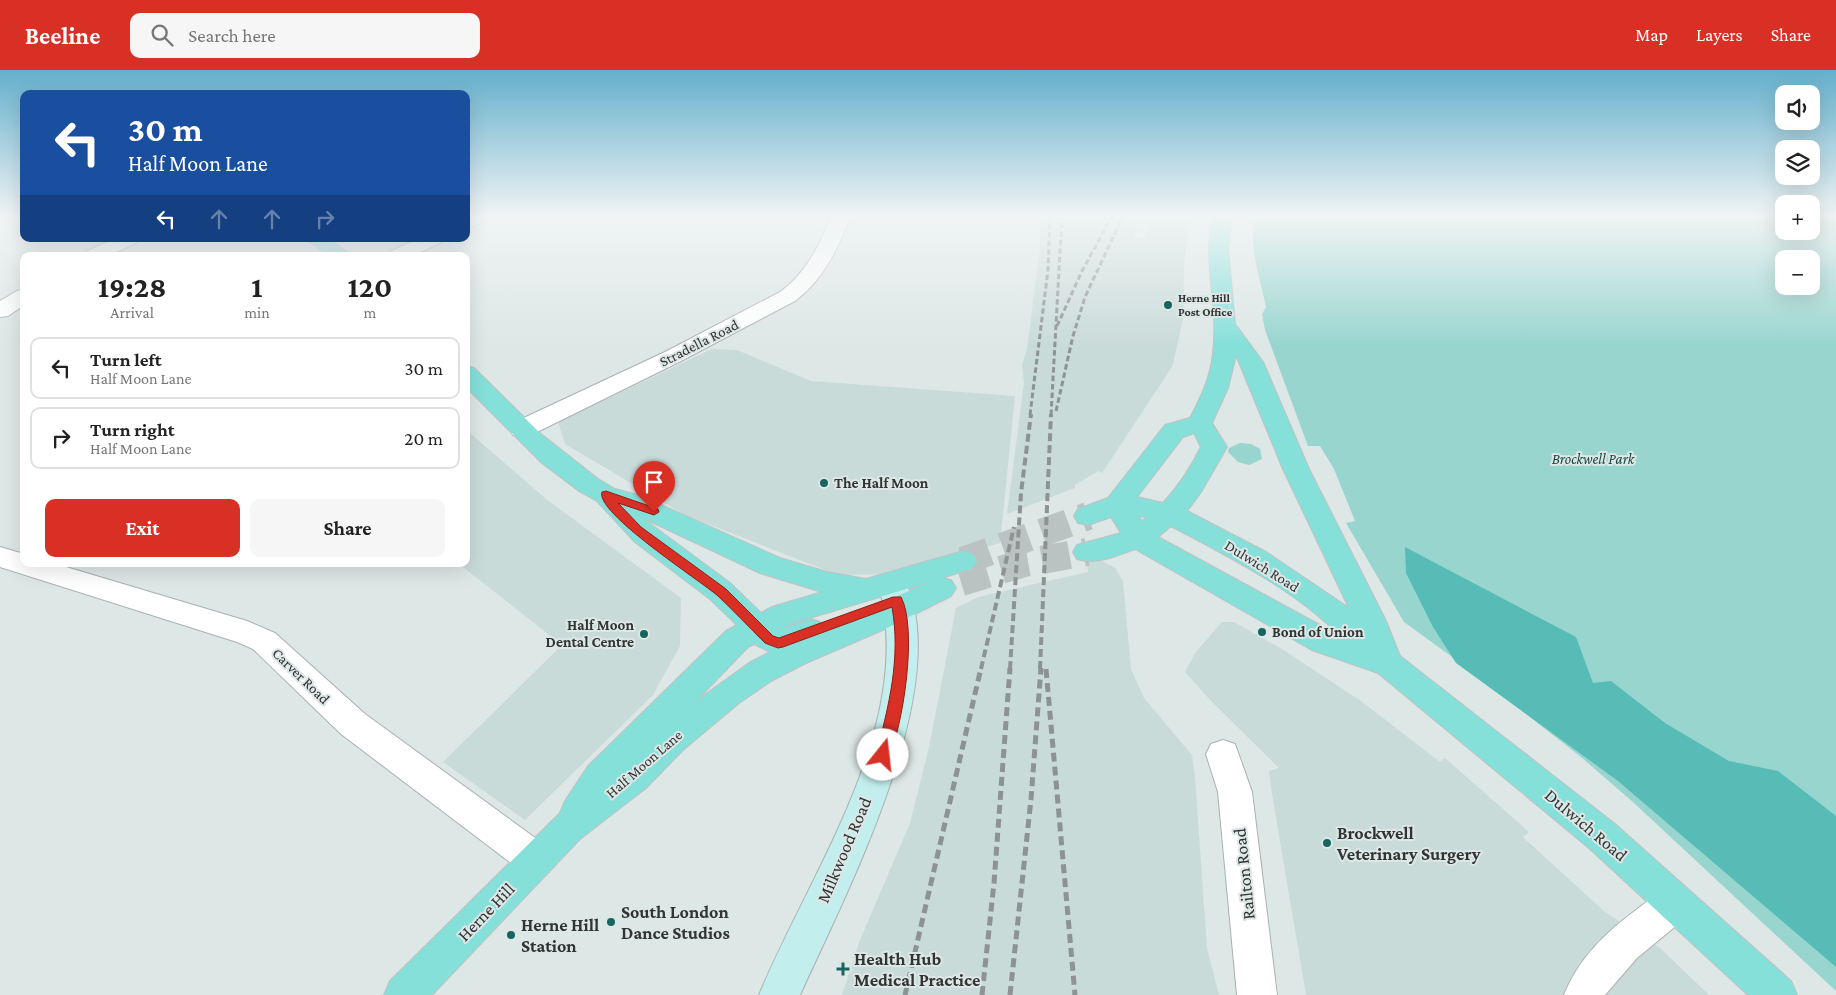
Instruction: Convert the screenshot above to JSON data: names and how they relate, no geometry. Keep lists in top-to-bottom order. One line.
{"streets":{"main road":["Dulwich Road","Half Moon Lane","Milkwood Road","Herne Hill"],"street":["Stradella Road","Carver Road","Railton Road"]},"crossings":[["Stradella Road","Half Moon Lane"],["Carver Road","Herne Hill"],["Half Moon Lane","Milkwood Road"],["Half Moon Lane","Herne Hill"]],"parks":["Brockwell Park"],"places":{"other":["Herne Hill Post Office","The Half Moon","Bond of Union","Half Moon Dental Centre","Brockwell Veterinary Surgery","South London Dance Studios","Herne Hill Station"],"health":["Health Hub Medical Practice"]},"page":{"header":"Beeline","search":"Search here","nav":["Map","Layers","Share"],"map_buttons":["+","−"],"turn":["30 m","Half Moon Lane"],"eta":["19:28","Arrival","1","min","120","m"],"list":[{"name":"Turn left","note":"Half Moon Lane","value":"30 m"},{"name":"Turn right","note":"Half Moon Lane","value":"20 m"}],"buttons":["Exit","Share"]}}
